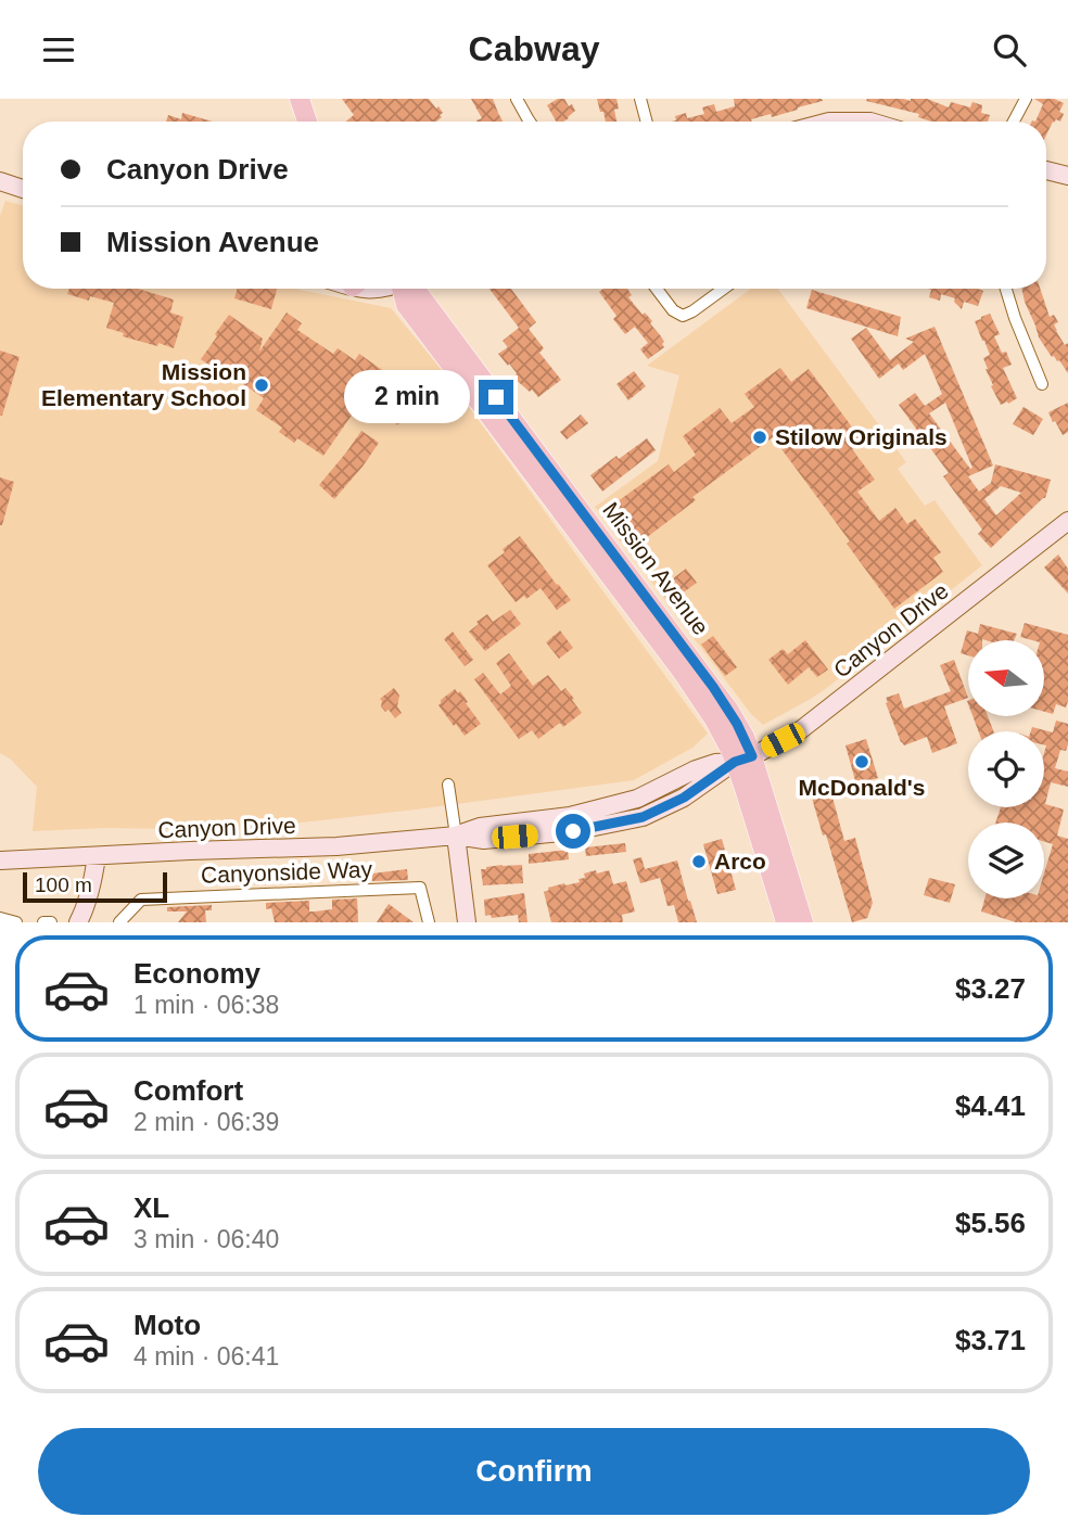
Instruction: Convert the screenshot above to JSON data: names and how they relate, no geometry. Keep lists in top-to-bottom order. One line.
{"streets":{"main road":["Mission Avenue","Canyon Drive"],"street":["Canyonside Way"]},"crossings":[["Mission Avenue","Canyon Drive"]],"places":["Mission Elementary School","Stilow Originals","McDonald's","Arco"],"scale_bar":"100 m","north":"left","page":{"header":"Cabway","banner":["Canyon Drive","Mission Avenue"],"bubble":"2 min","scale":"100 m","list":[{"name":"Economy","note":"1 min · 06:38","value":"$3.27"},{"name":"Comfort","note":"2 min · 06:39","value":"$4.41"},{"name":"XL","note":"3 min · 06:40","value":"$5.56"},{"name":"Moto","note":"4 min · 06:41","value":"$3.71"}],"buttons":"Confirm"}}
